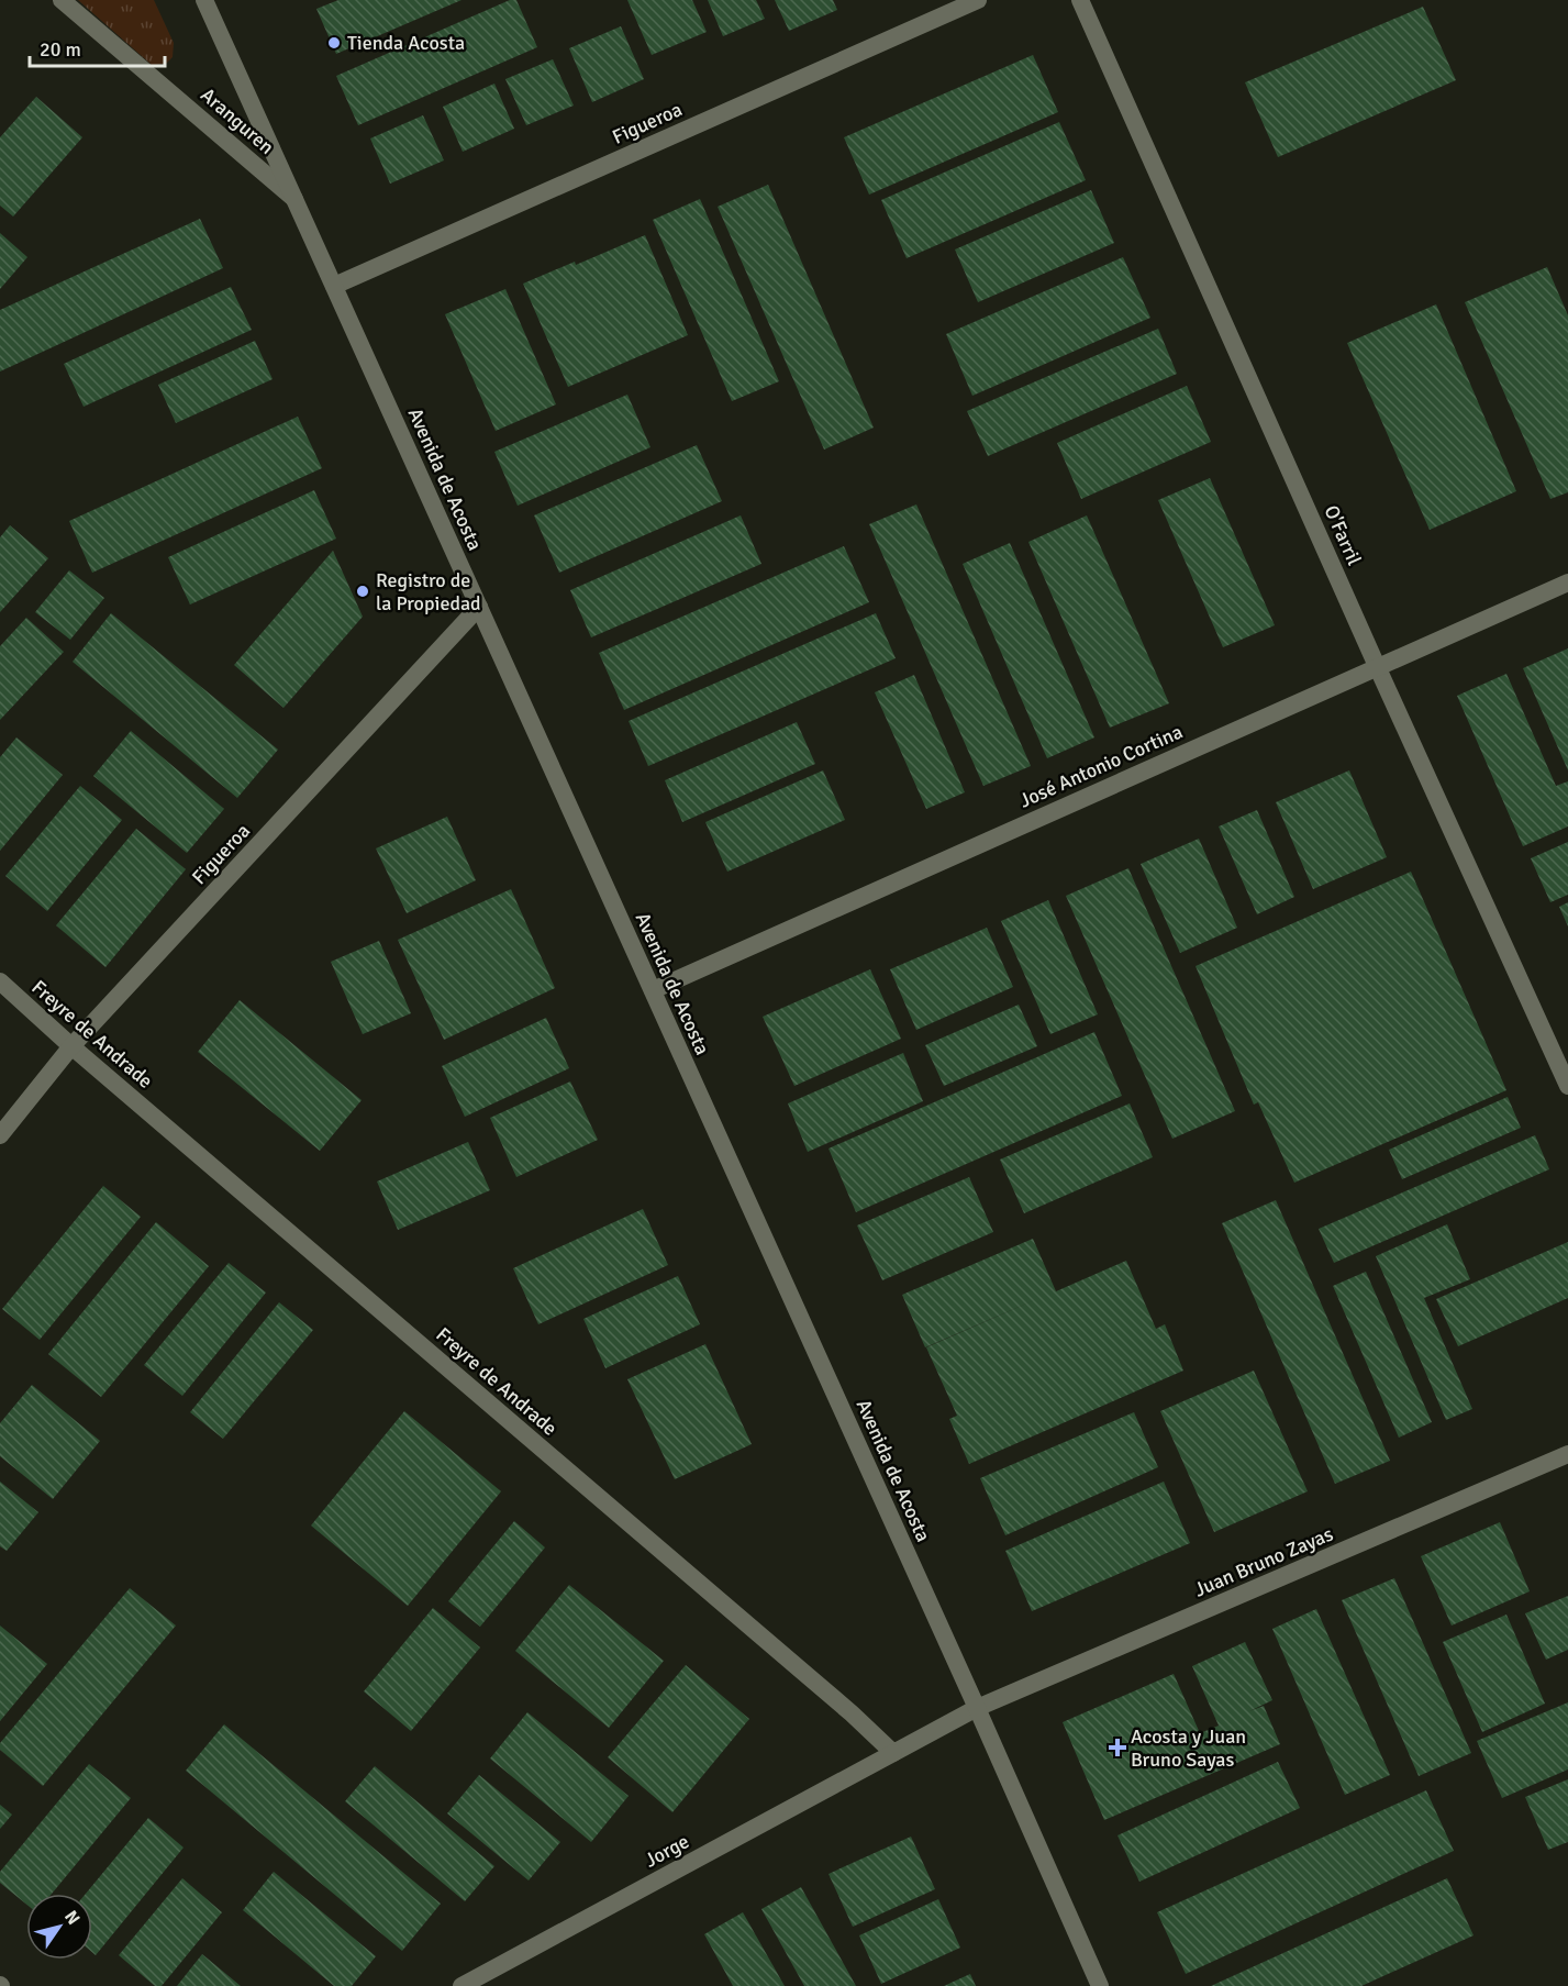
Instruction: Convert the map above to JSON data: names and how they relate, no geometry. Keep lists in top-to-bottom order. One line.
{"streets":{"street":["Aranguren","Figueroa","Avenida de Acosta","O'Farril","José Antonio Cortina","Freyre de Andrade","Juan Bruno Zayas","Jorge"]},"crossings":[["Aranguren","Avenida de Acosta"],["Figueroa","Avenida de Acosta"],["Figueroa","Freyre de Andrade"],["Avenida de Acosta","José Antonio Cortina"],["Avenida de Acosta","Juan Bruno Zayas"],["O'Farril","José Antonio Cortina"],["Freyre de Andrade","Jorge"]],"places":{"other":["Tienda Acosta","Registro de la Propiedad"],"health":["Acosta y Juan Bruno Sayas"]},"scale_bar":"20 m","north":"top right"}
